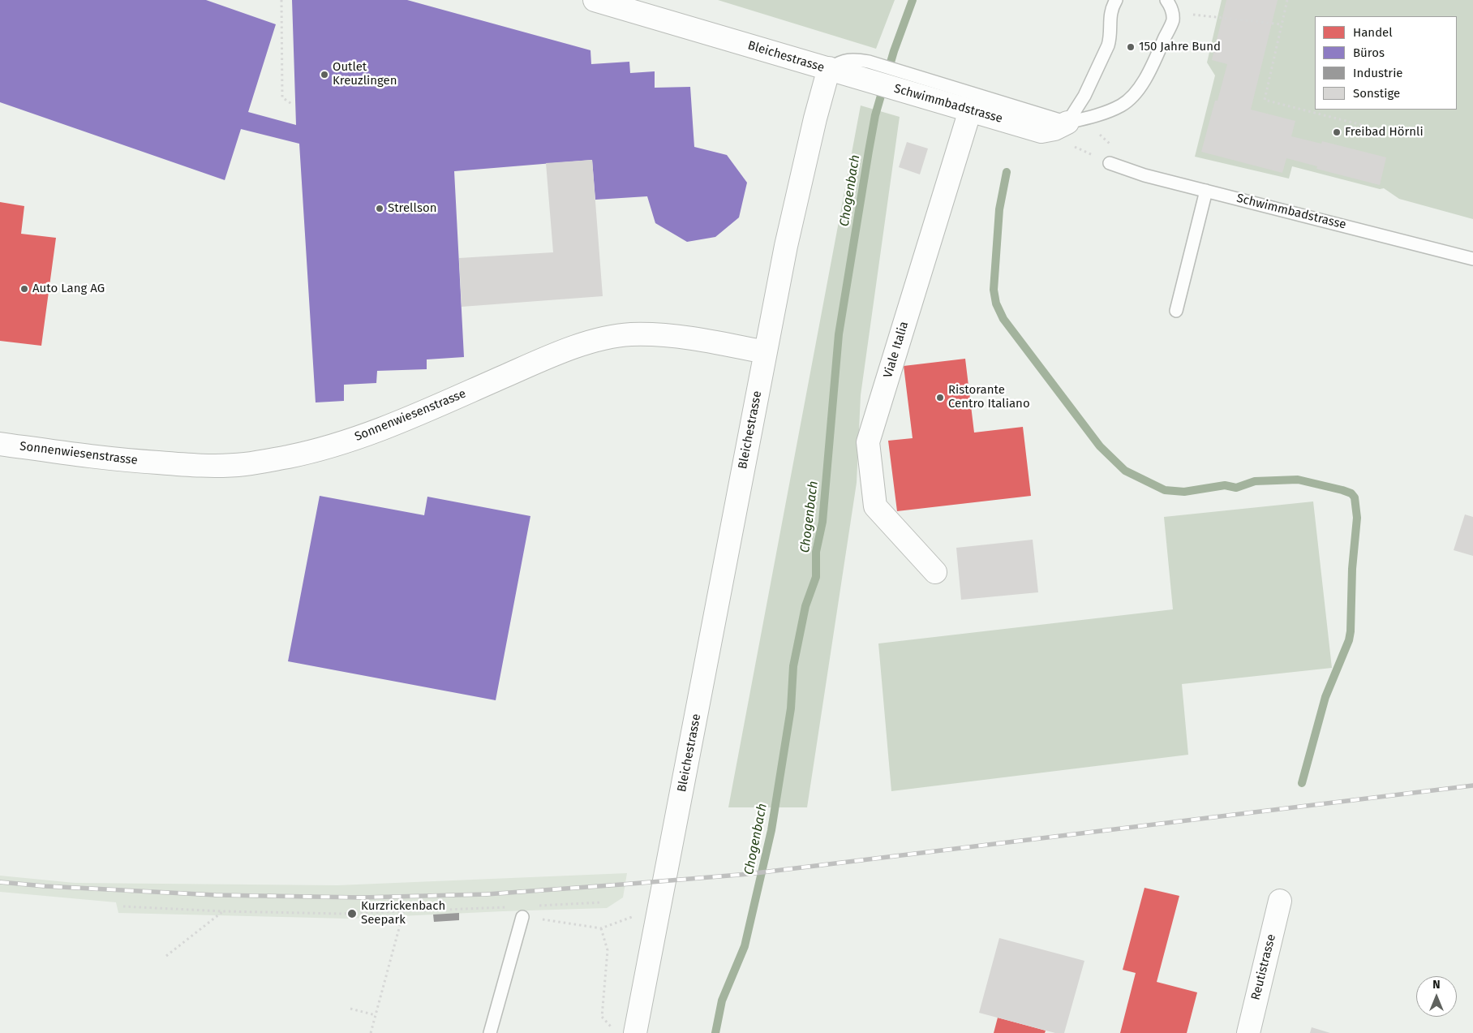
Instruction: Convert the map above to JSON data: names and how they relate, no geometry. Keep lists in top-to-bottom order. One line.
{"streets":{"street":["Bleichestrasse","Schwimmbadstrasse","Viale Italia","Sonnenwiesenstrasse","Reutistrasse"]},"crossings":[["Bleichestrasse","Schwimmbadstrasse"],["Bleichestrasse","Sonnenwiesenstrasse"],["Schwimmbadstrasse","Viale Italia"]],"water":["Chogenbach"],"places":["150 Jahre Bund","Outlet Kreuzlingen","Freibad Hörnli","Strellson","Auto Lang AG","Ristorante Centro Italiano","Kurzrickenbach Seepark"],"legend":["Handel","Büros","Industrie","Sonstige"],"north":"top"}
